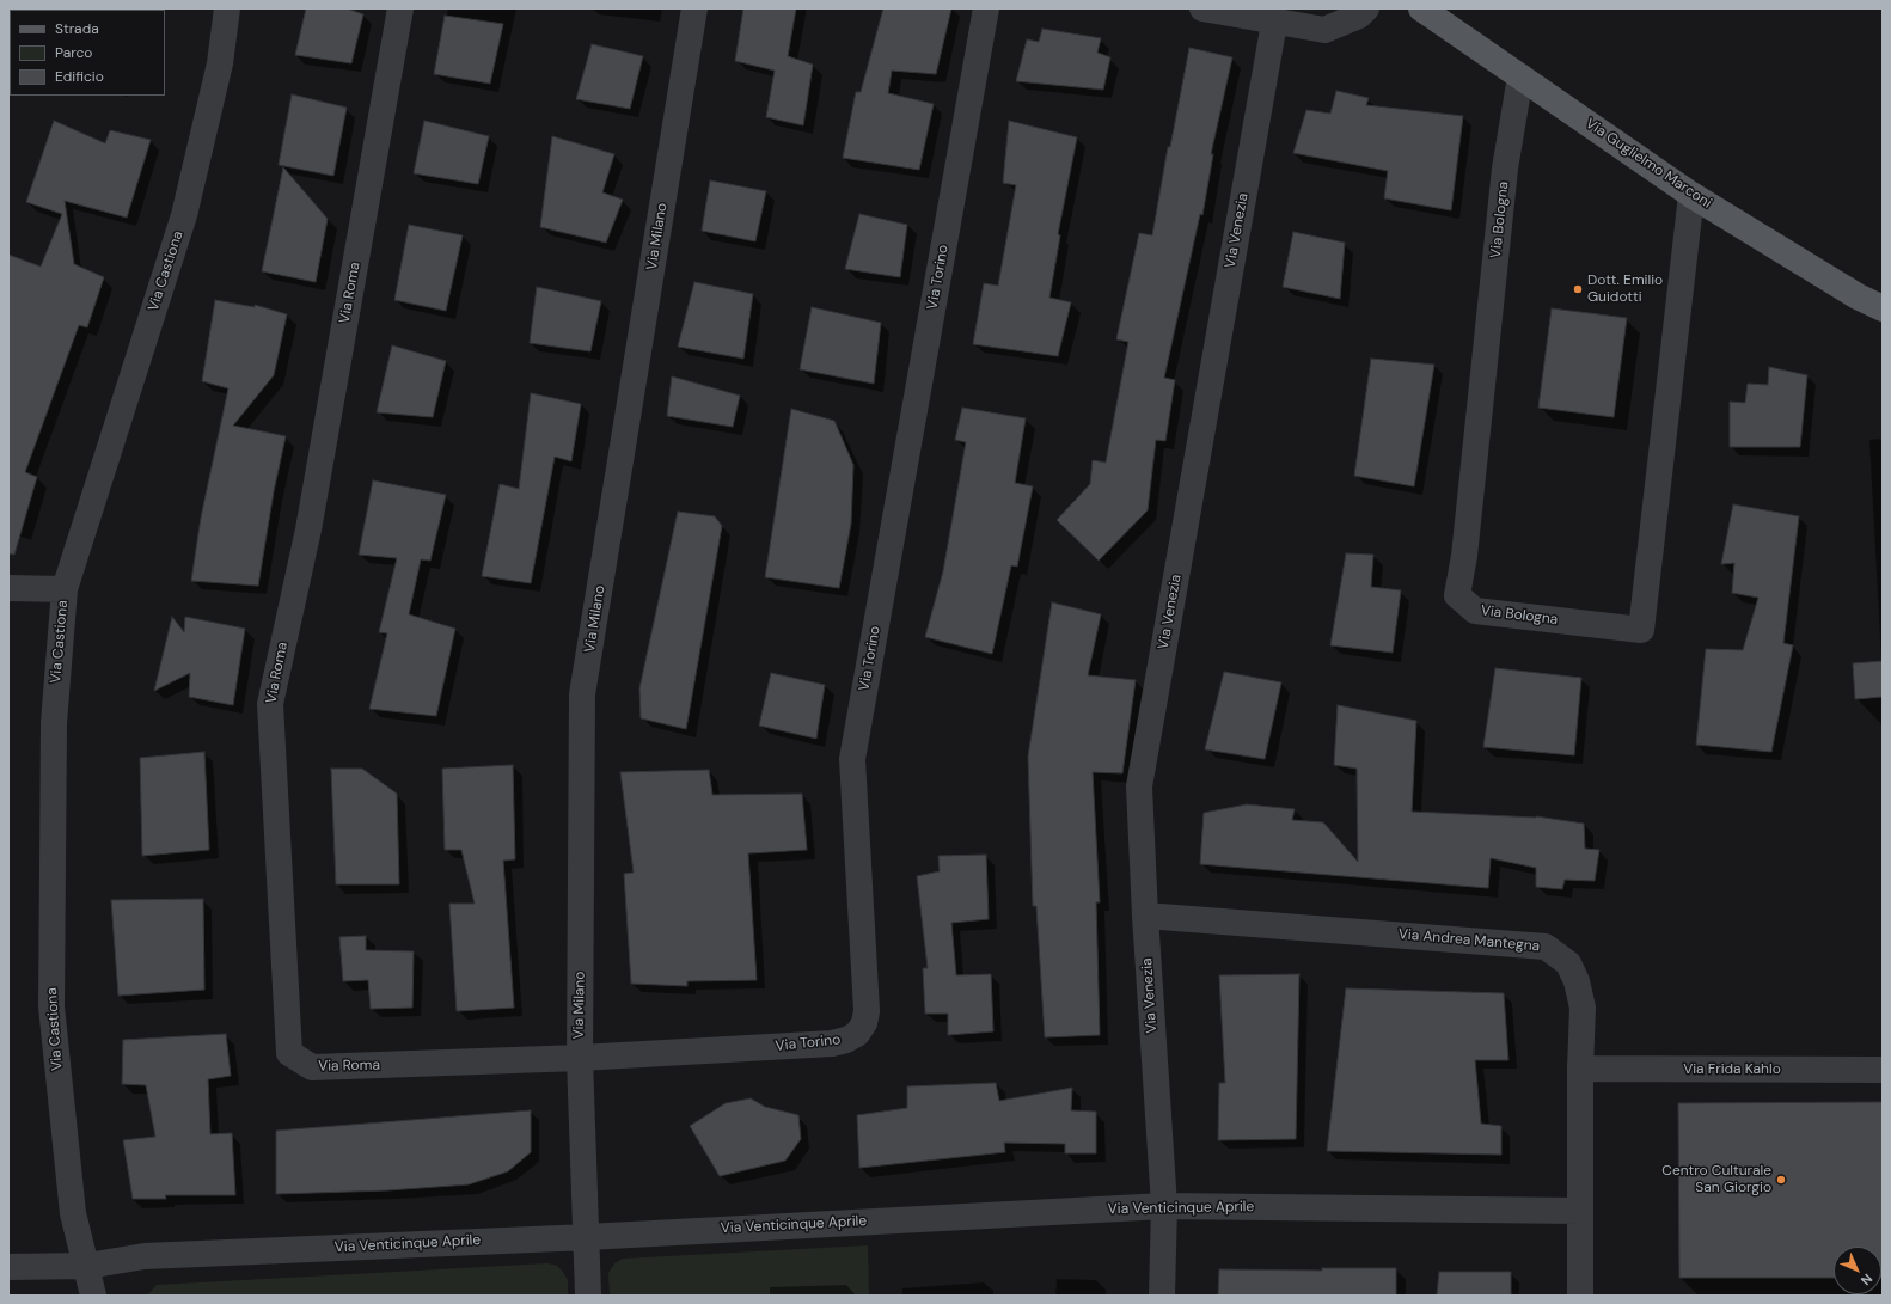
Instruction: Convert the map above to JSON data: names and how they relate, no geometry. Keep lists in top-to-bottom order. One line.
{"streets":{"main road":["Via Guglielmo Marconi"],"street":["Via Bologna","Via Venezia","Via Milano","Via Castiona","Via Torino","Via Roma","Via Andrea Mantegna","Via Frida Kahlo","Via Venticinque Aprile"]},"crossings":[["Via Guglielmo Marconi","Via Bologna"],["Via Venezia","Via Andrea Mantegna"],["Via Venezia","Via Venticinque Aprile"],["Via Milano","Via Torino"],["Via Milano","Via Roma"],["Via Milano","Via Venticinque Aprile"],["Via Castiona","Via Venticinque Aprile"],["Via Torino","Via Roma"],["Via Andrea Mantegna","Via Frida Kahlo"],["Via Andrea Mantegna","Via Venticinque Aprile"]],"places":["Dott. Emilio Guidotti","Centro Culturale San Giorgio"],"legend":["Strada","Parco","Edificio"],"north":"bottom right"}
